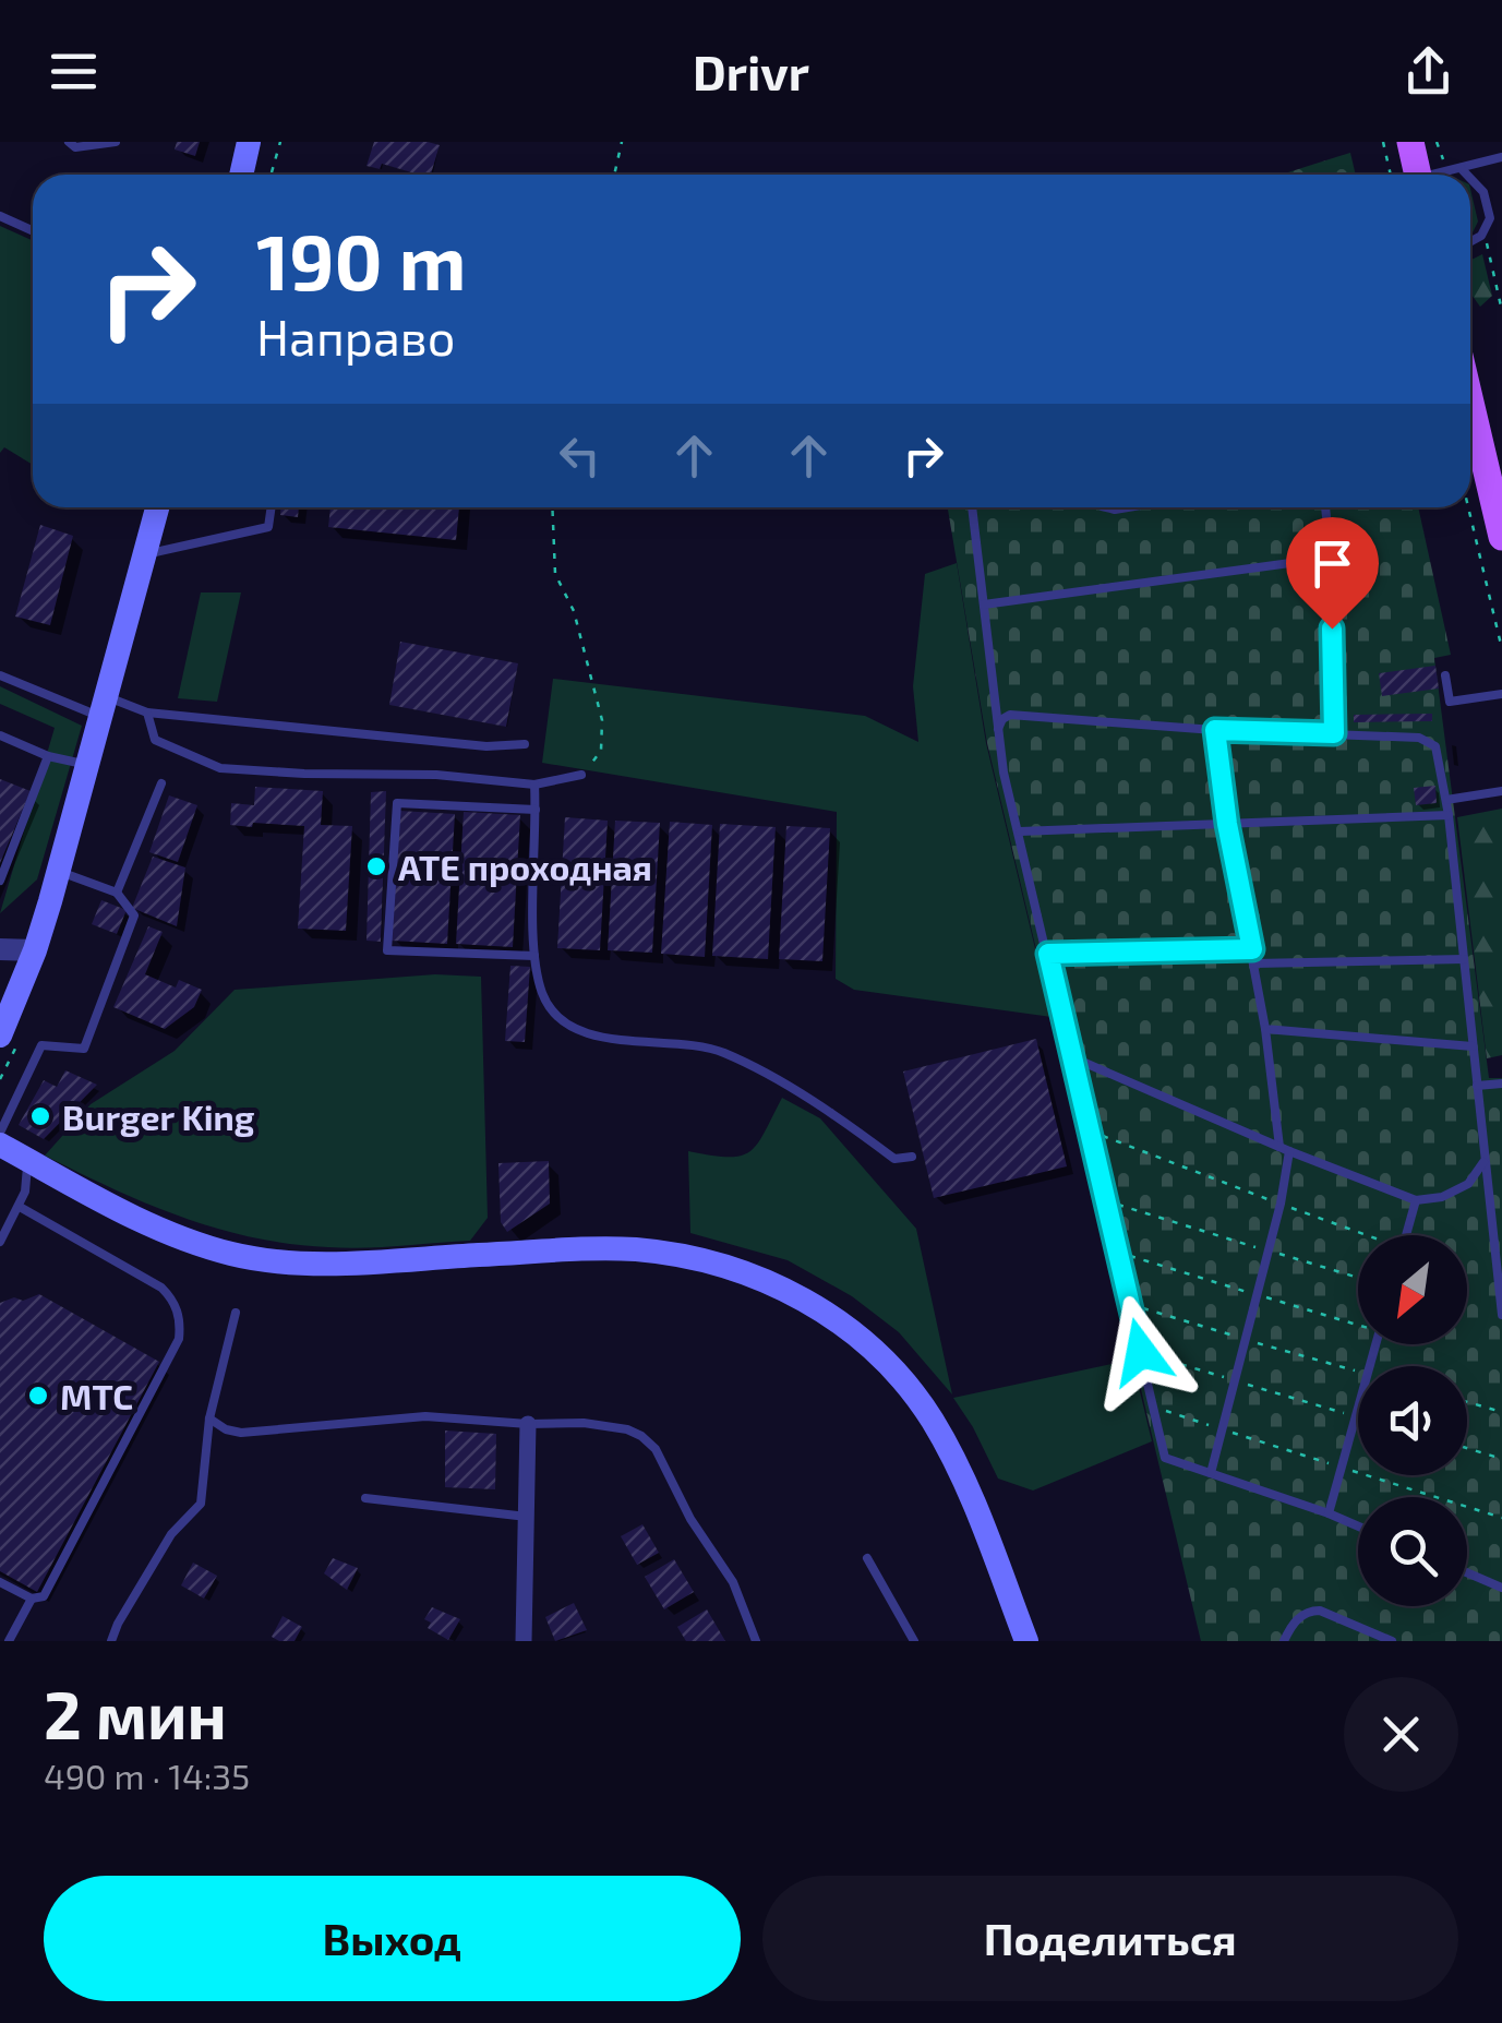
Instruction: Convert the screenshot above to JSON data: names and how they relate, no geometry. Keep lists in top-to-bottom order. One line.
{"places":["АТЕ проходная","Burger King","МТС"],"north":"bottom left","page":{"header":"Drivr","turn":["190 m","Направо"],"heading":["2 мин","490 m · 14:35"],"buttons":["Выход","Поделиться"]}}
